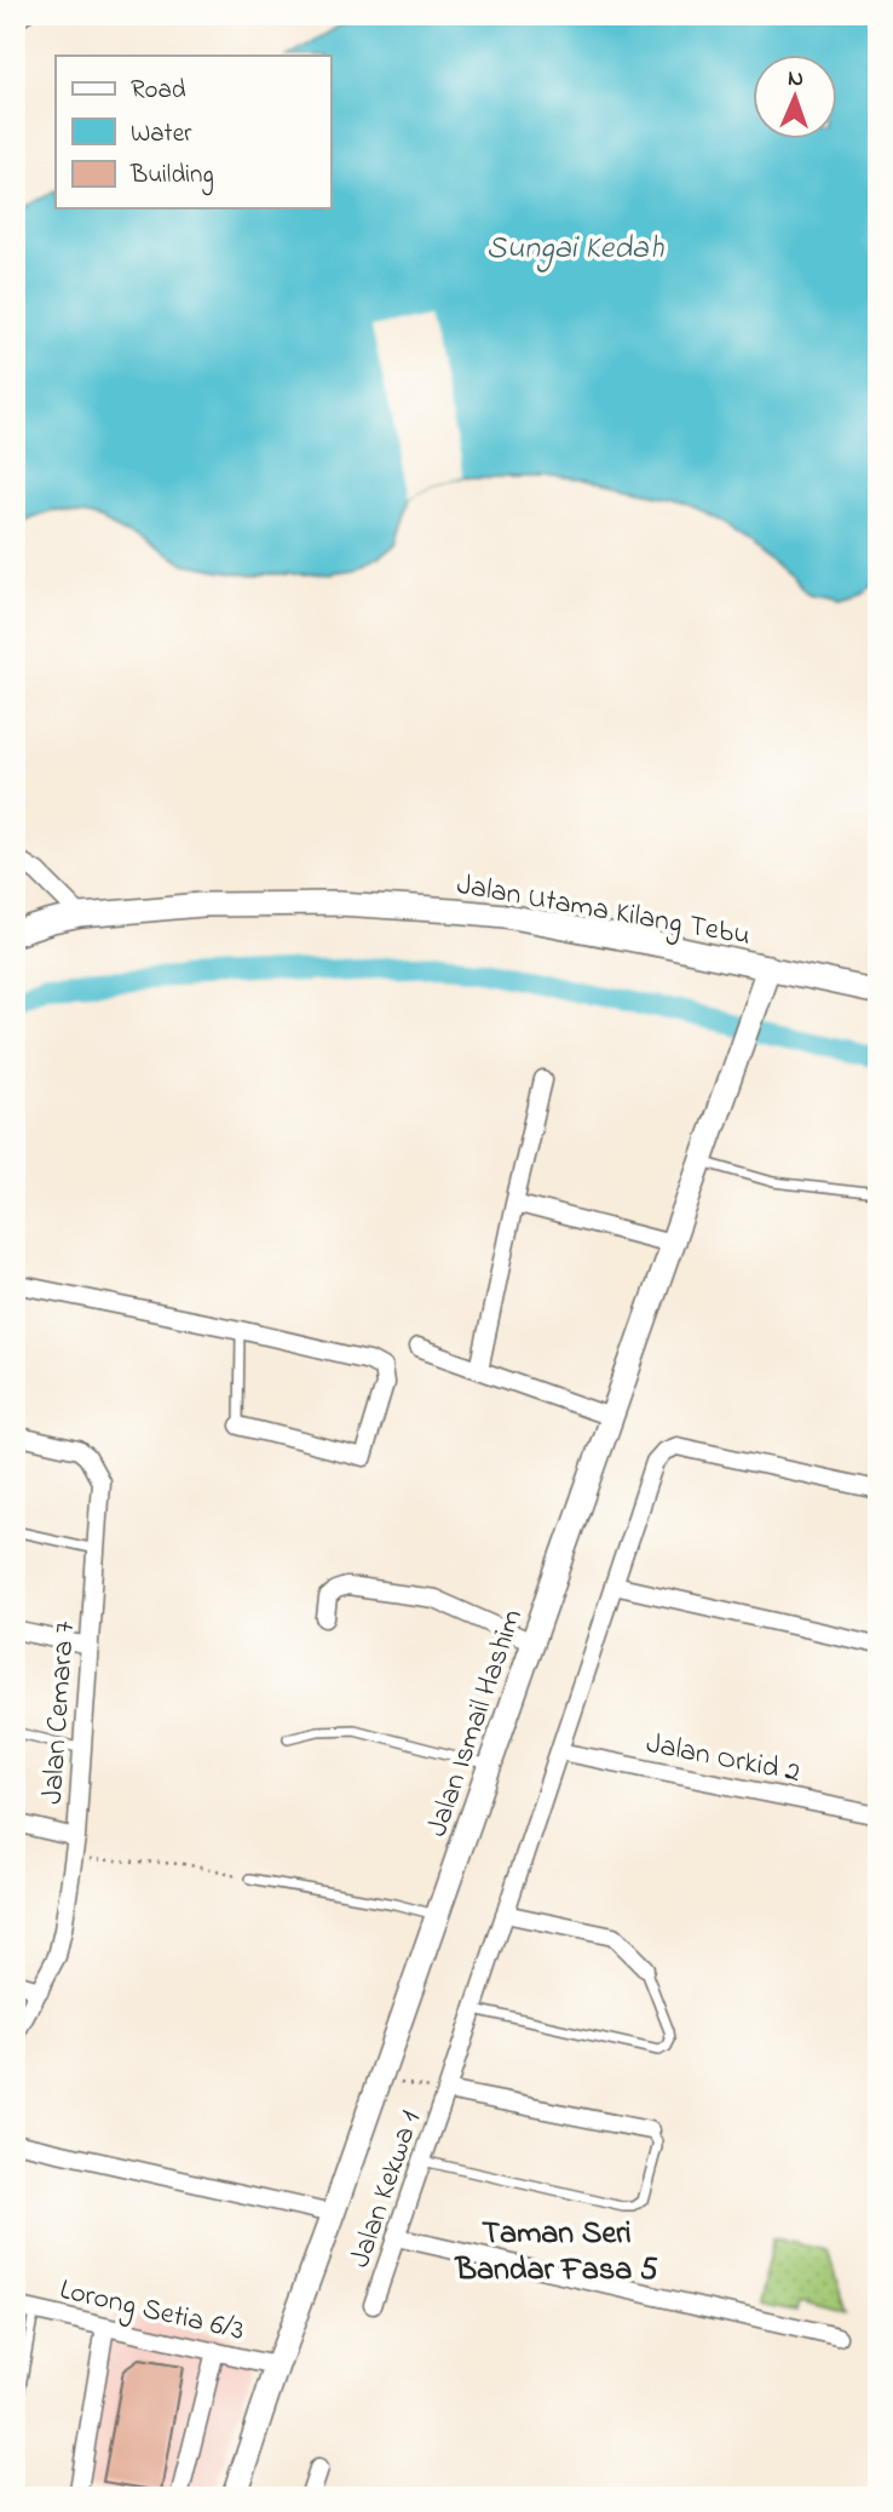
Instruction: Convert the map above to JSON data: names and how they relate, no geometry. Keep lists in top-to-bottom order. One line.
{"streets":{"street":["Jalan Utama Kilang Tebu","Jalan Cemara 7","Jalan Ismail Hashim","Jalan Orkid 2","Jalan Kekwa 1","Lorong Setia 6/3"]},"crossings":[["Jalan Utama Kilang Tebu","Jalan Ismail Hashim"],["Jalan Ismail Hashim","Lorong Setia 6/3"],["Jalan Orkid 2","Jalan Kekwa 1"]],"districts":["Taman Seri Bandar Fasa 5"],"water":["Sungai Kedah"],"legend":["Road","Water","Building"],"north":"top"}
